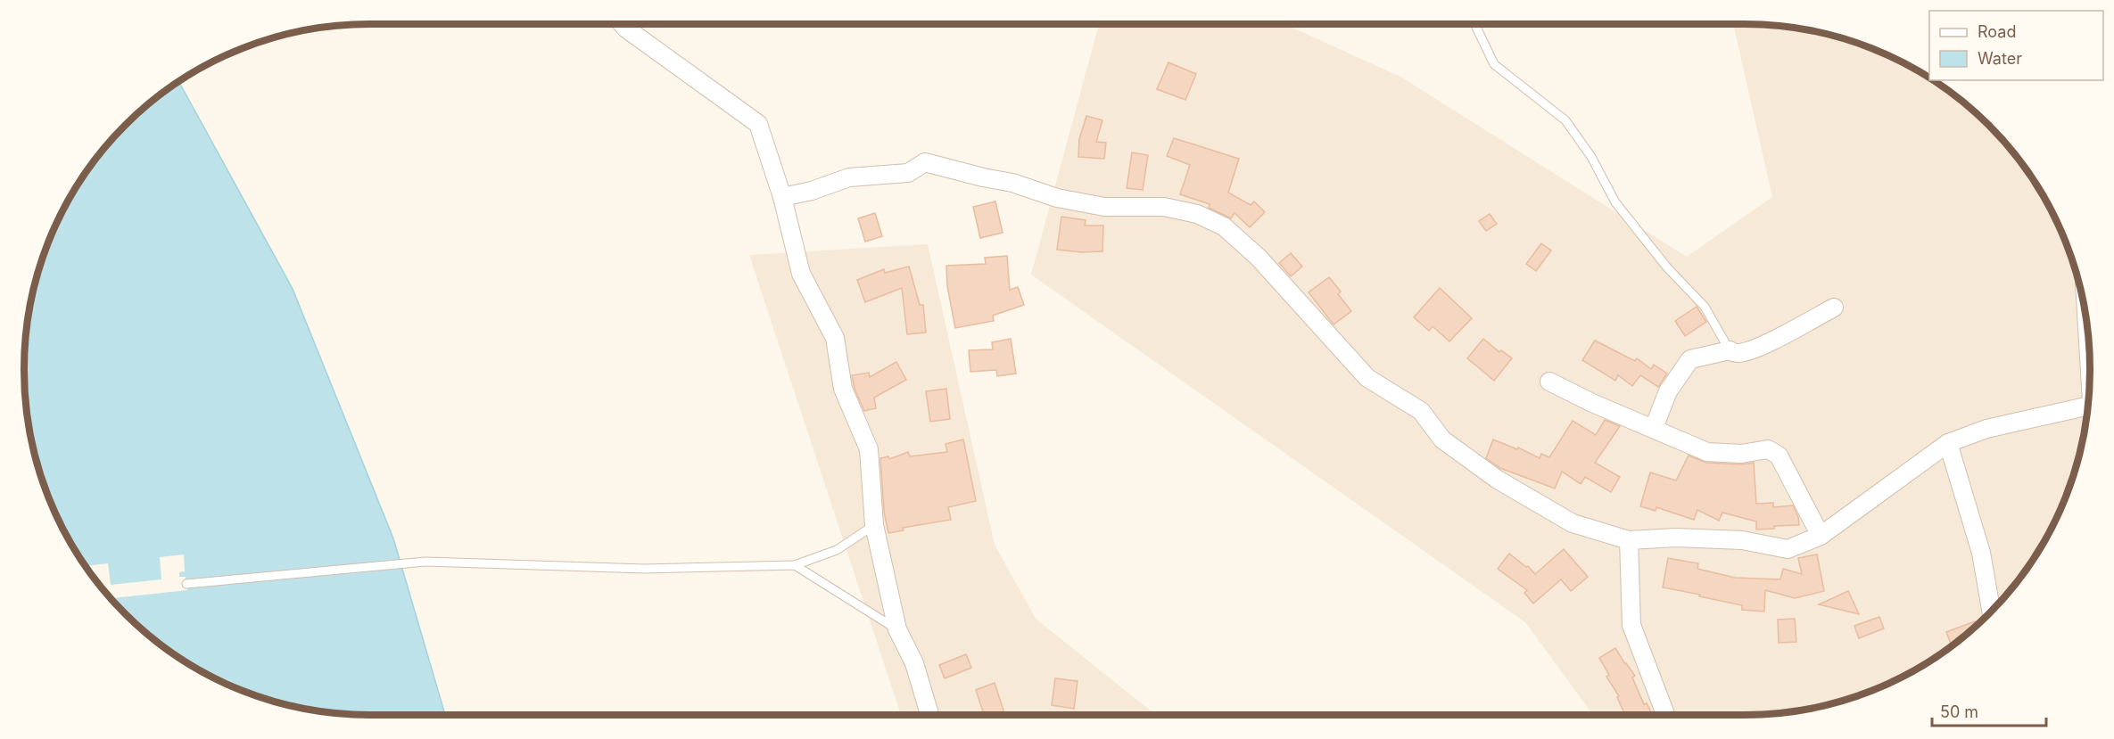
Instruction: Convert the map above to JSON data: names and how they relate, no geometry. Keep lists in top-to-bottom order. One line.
{"legend":["Road","Water"],"scale_bar":"50 m"}
